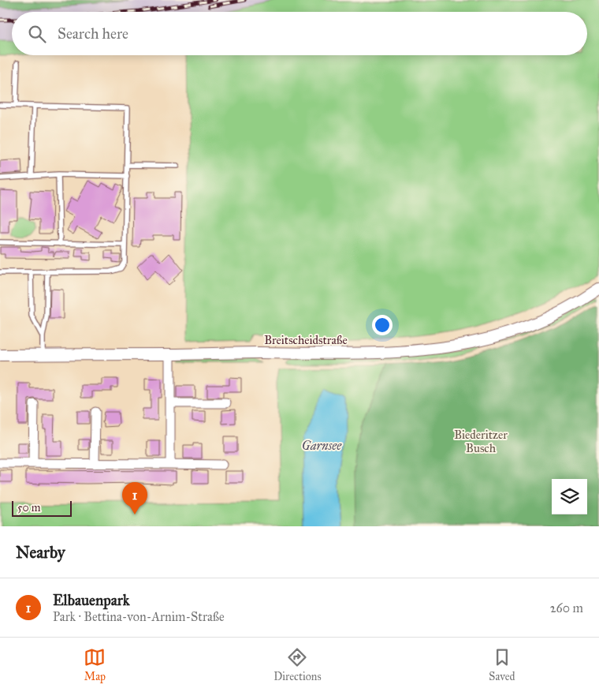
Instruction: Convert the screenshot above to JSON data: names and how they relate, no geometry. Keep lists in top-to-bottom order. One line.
{"streets":{"street":["Breitscheidstraße"]},"water":["Garnsee"],"parks":["Biederitzer Busch"],"scale_bar":"50 m","page":{"search":"Search here","pins":"1","scale":"50 m","heading":"Nearby","list":[{"mark":"1","name":"Elbauenpark","note":"Park · Bettina-von-Arnim-Straße","value":"260 m"}],"nav":["Map","Directions","Saved"]}}
